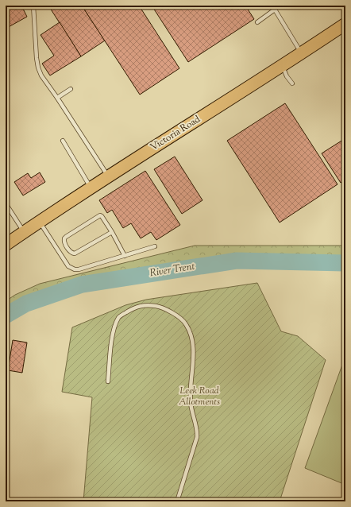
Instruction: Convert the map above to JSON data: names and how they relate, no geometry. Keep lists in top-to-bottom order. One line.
{"streets":{"main road":["Victoria Road"]},"water":["River Trent"],"parks":["Leek Road Allotments"]}
